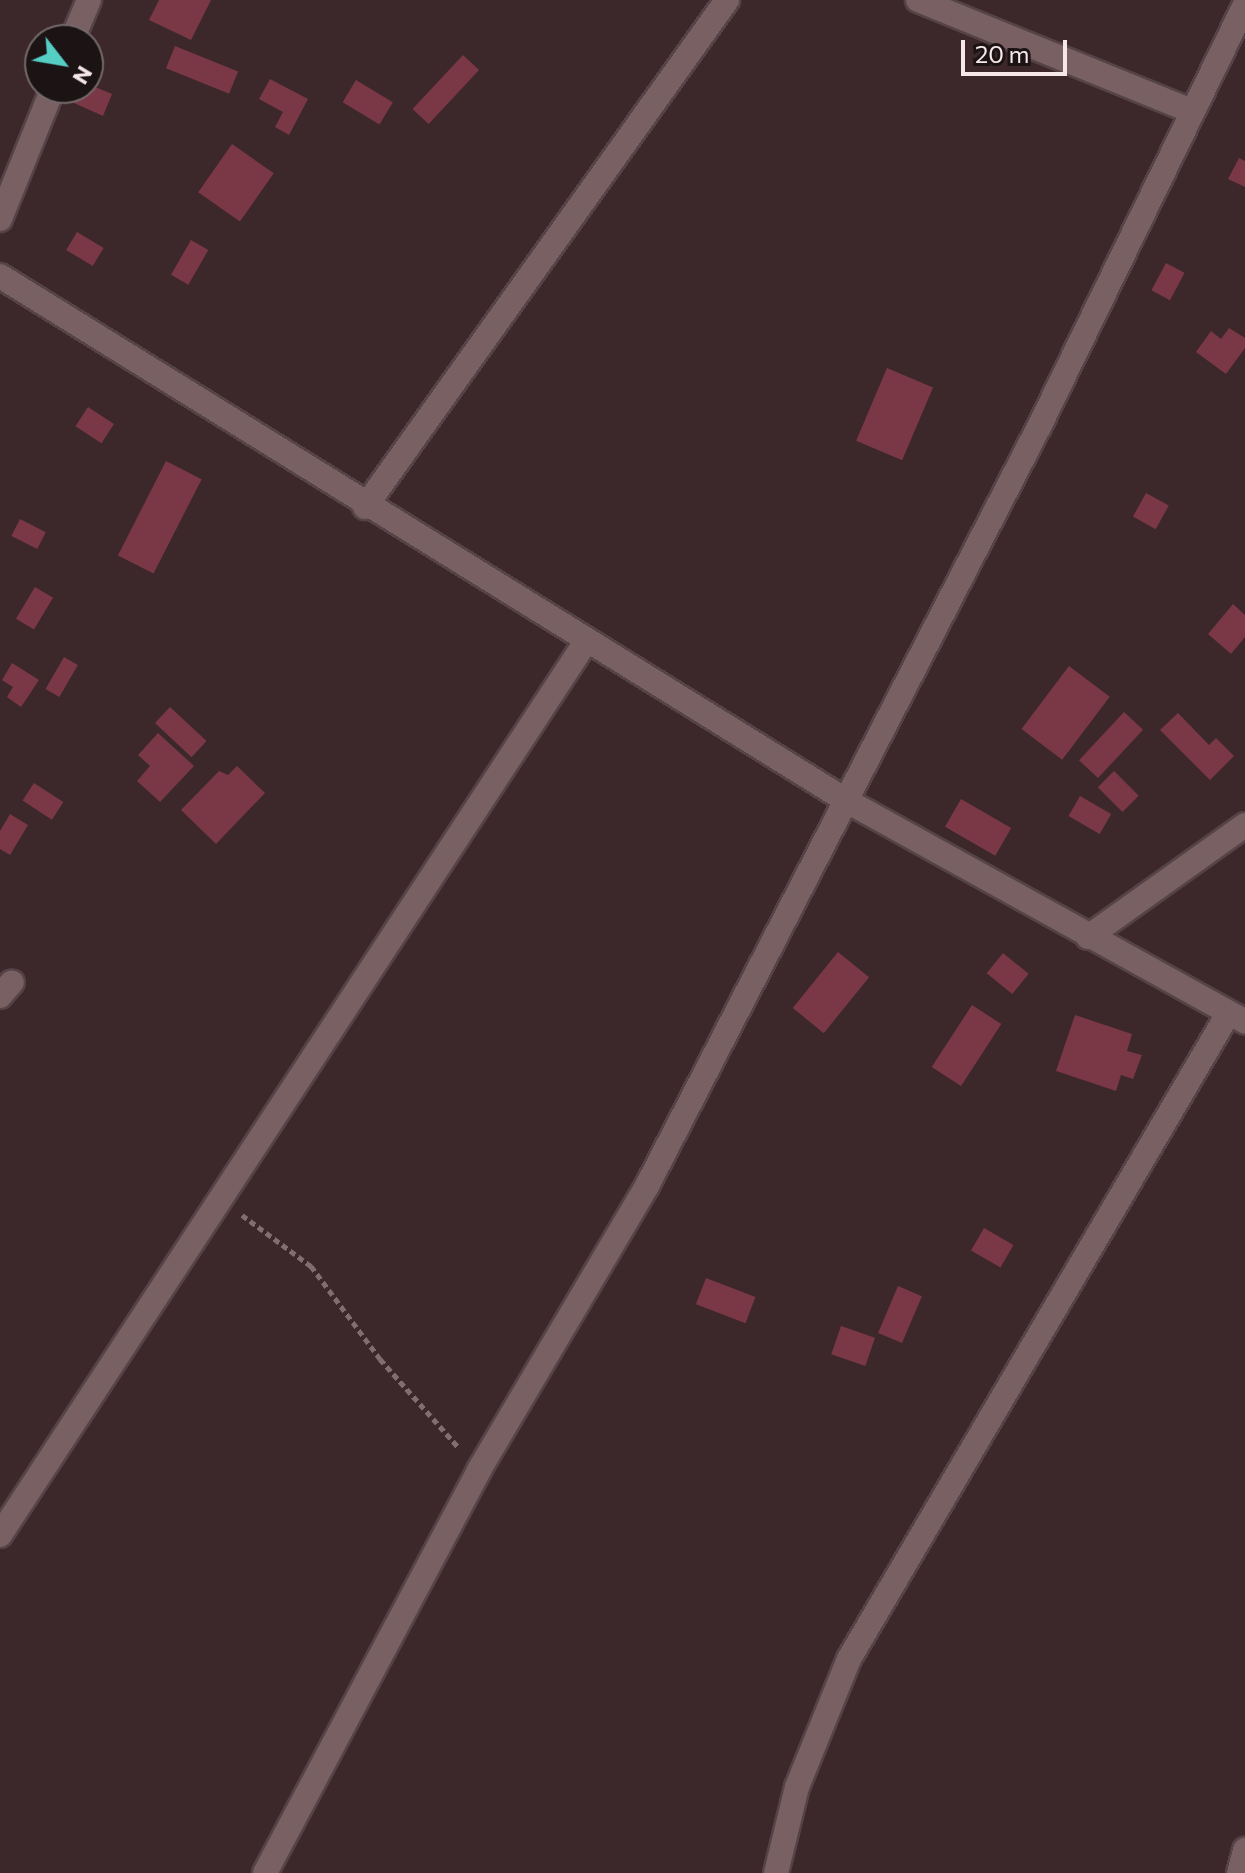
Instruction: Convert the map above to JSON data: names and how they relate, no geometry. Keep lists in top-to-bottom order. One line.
{"scale_bar":"20 m","north":"bottom right"}
